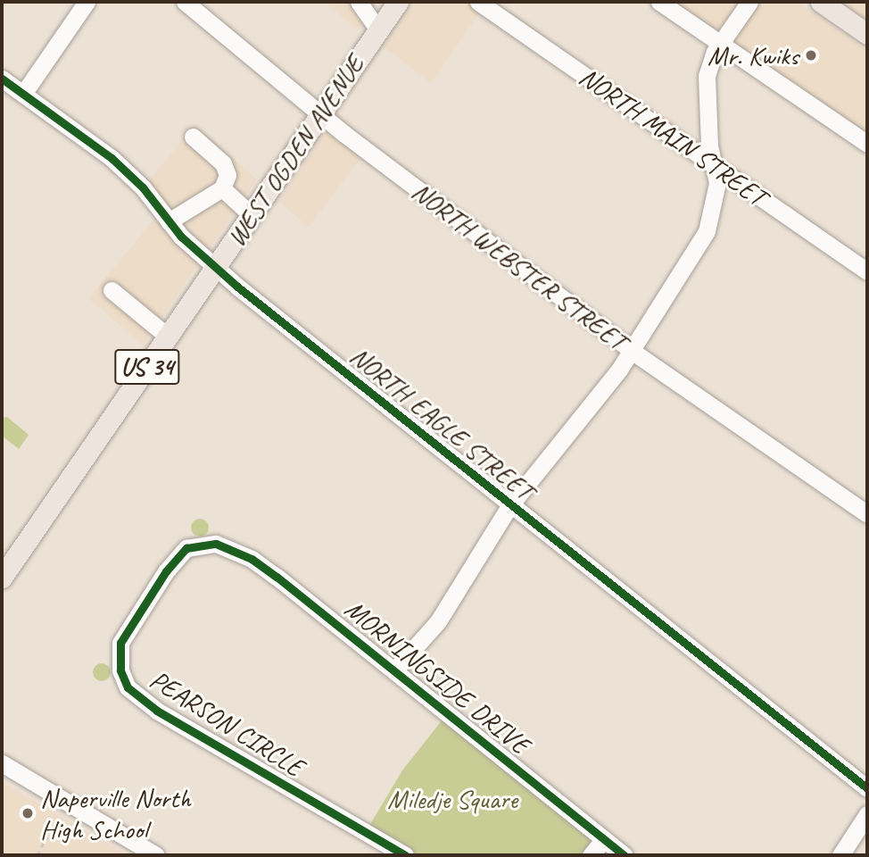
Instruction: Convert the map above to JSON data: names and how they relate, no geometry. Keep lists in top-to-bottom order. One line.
{"streets":{"main road":["WEST OGDEN AVENUE","US 34"],"street":["NORTH MAIN STREET","NORTH WEBSTER STREET","NORTH EAGLE STREET","MORNINGSIDE DRIVE","PEARSON CIRCLE"]},"crossings":[["WEST OGDEN AVENUE","NORTH WEBSTER STREET"],["WEST OGDEN AVENUE","NORTH EAGLE STREET"],["MORNINGSIDE DRIVE","PEARSON CIRCLE"]],"parks":["Miledje Square"],"places":["Mr. Kwiks","Naperville North High School"]}
